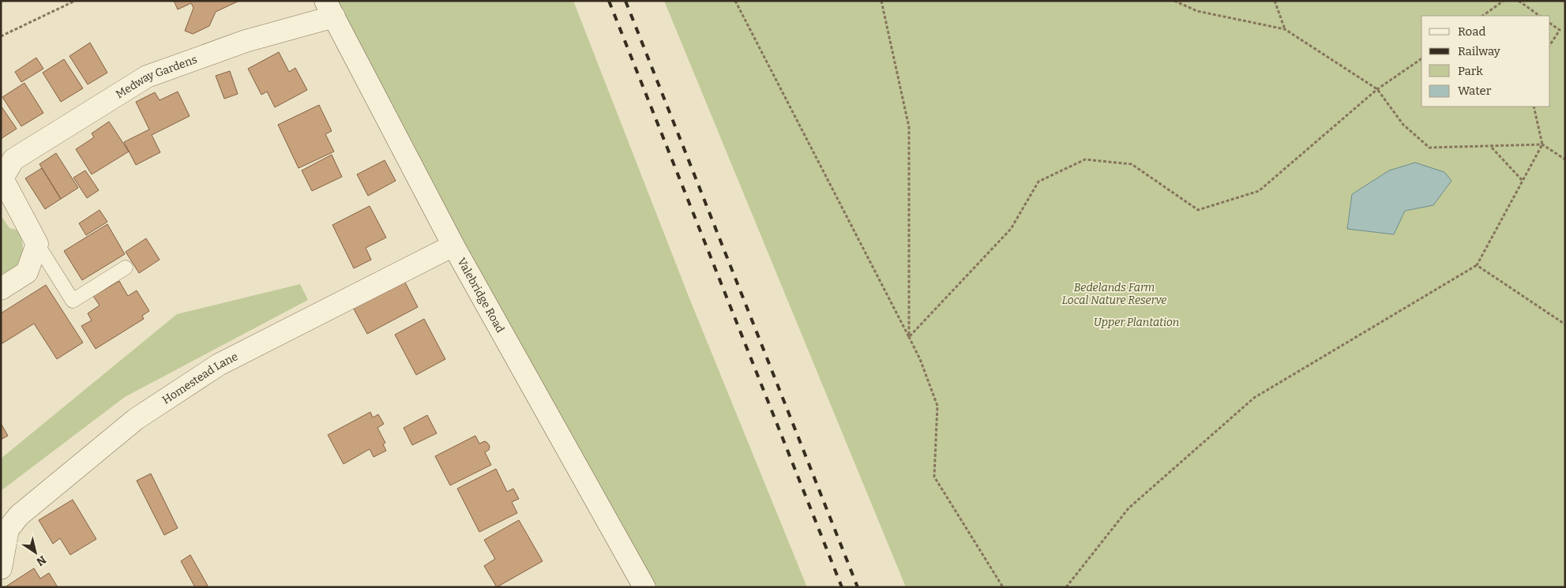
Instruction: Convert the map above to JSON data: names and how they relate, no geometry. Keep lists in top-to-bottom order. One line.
{"streets":{"street":["Medway Gardens","Valebridge Road","Homestead Lane"]},"crossings":[["Medway Gardens","Valebridge Road"],["Valebridge Road","Homestead Lane"]],"parks":["Bedelands Farm Local Nature Reserve","Upper Plantation"],"legend":["Road","Railway","Park","Water"],"north":"bottom right"}
